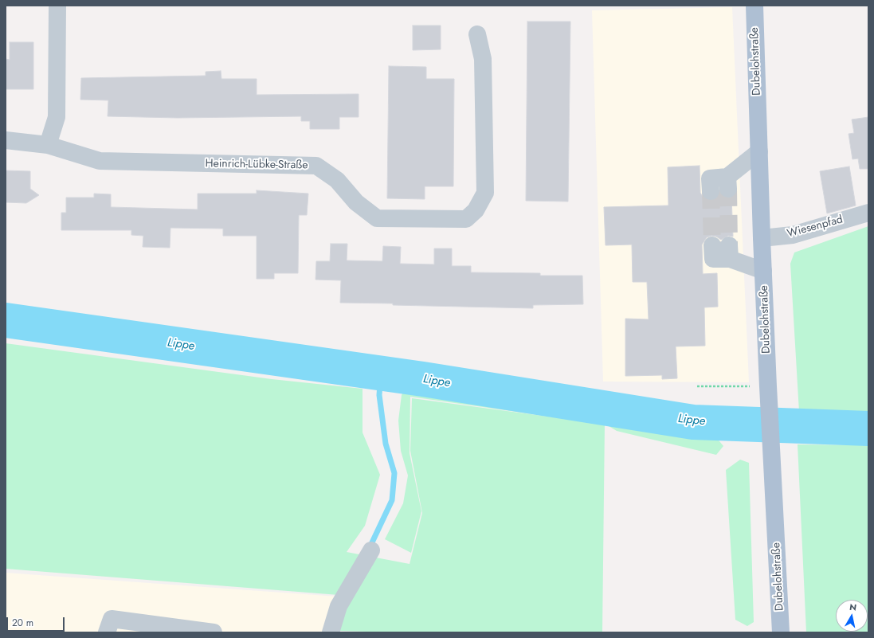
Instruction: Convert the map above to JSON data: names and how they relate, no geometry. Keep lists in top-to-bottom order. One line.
{"streets":{"main road":["Dubelohstraße"],"street":["Heinrich-Lübke-Straße","Wiesenpfad"]},"crossings":[["Dubelohstraße","Wiesenpfad"]],"water":["Lippe"],"scale_bar":"20 m","north":"top"}
